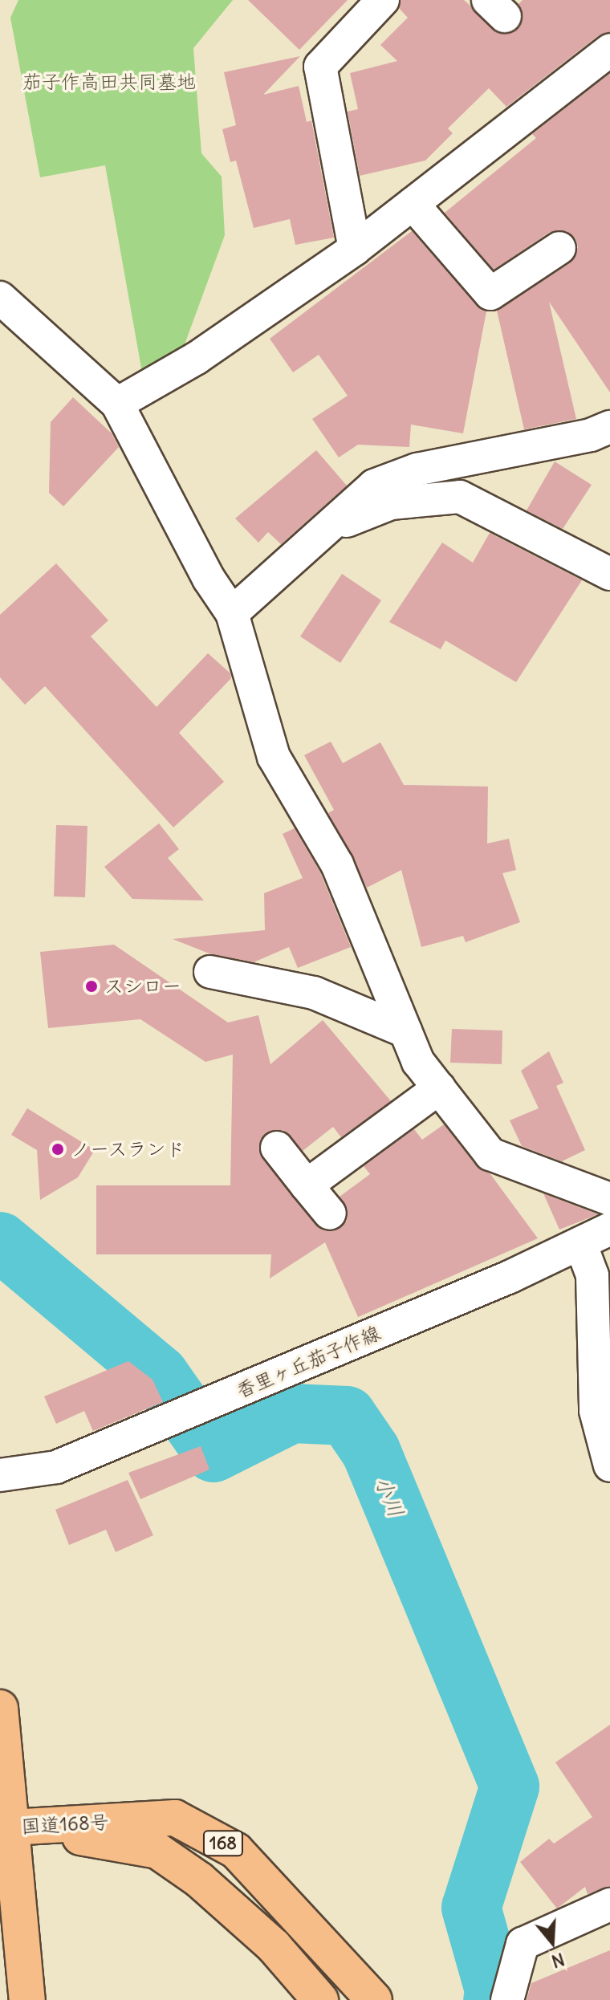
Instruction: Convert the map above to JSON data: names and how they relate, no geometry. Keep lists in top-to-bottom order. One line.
{"streets":{"main road":["国道168号","168"],"street":["香里ヶ丘茄子作線"]},"water":["小川"],"parks":["茄子作高田共同墓地"],"places":["スシロー","ノースランド"],"north":"bottom"}
